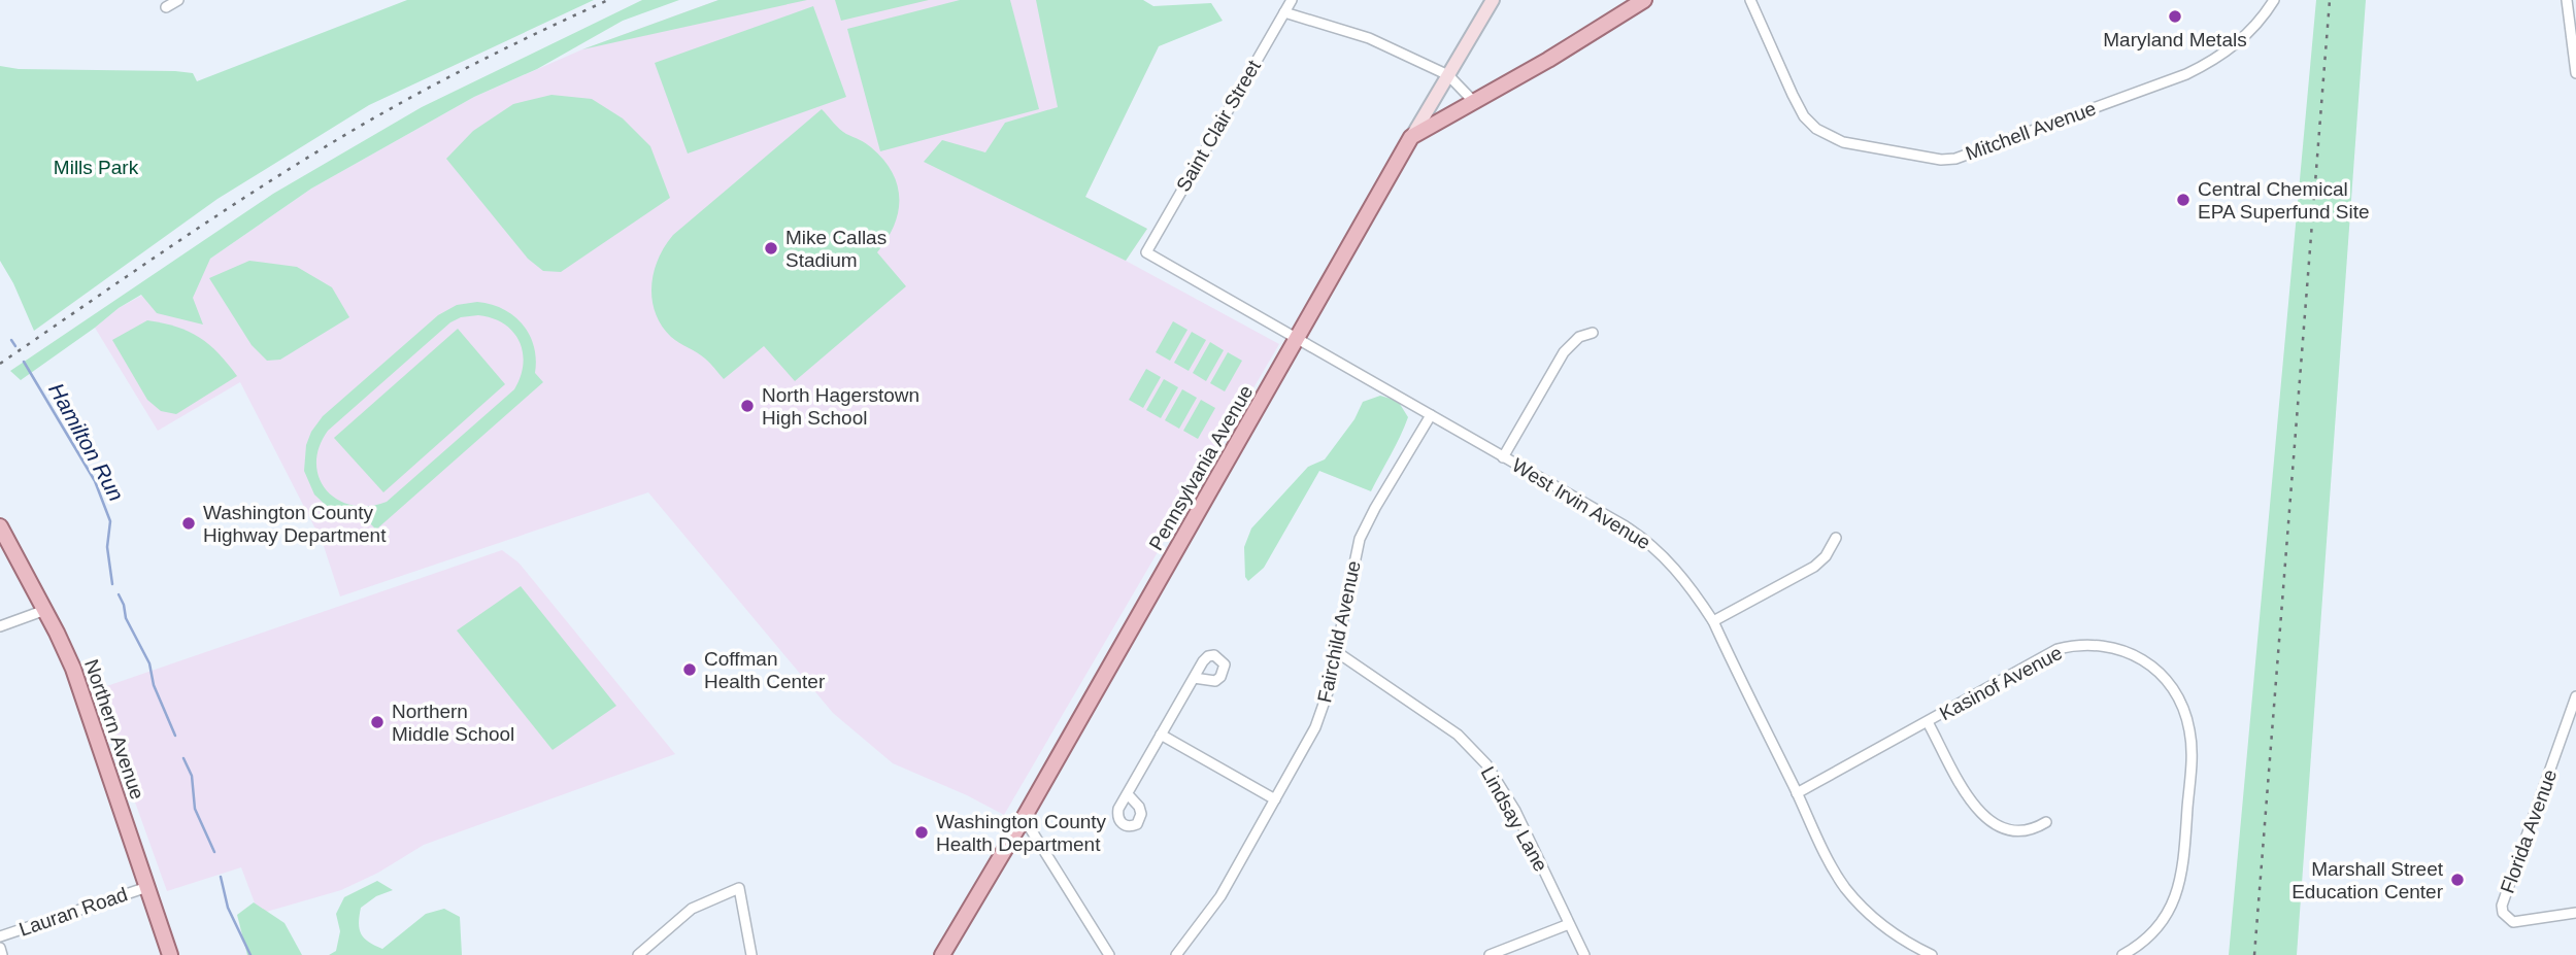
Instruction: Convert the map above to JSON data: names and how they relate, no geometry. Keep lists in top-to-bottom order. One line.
{"streets":{"main road":["Pennsylvania Avenue","Northern Avenue"],"street":["Saint Clair Street","Mitchell Avenue","West Irvin Avenue","Fairchild Avenue","Kasinof Avenue","Lindsay Lane","Florida Avenue","Lauran Road"]},"crossings":[["Saint Clair Street","West Irvin Avenue"],["Pennsylvania Avenue","West Irvin Avenue"],["West Irvin Avenue","Fairchild Avenue"],["West Irvin Avenue","Kasinof Avenue"],["Fairchild Avenue","Lindsay Lane"],["Northern Avenue","Lauran Road"]],"water":["Hamilton Run"],"parks":["Mills Park"],"places":["Maryland Metals","Central Chemical EPA Superfund Site","Mike Callas Stadium","North Hagerstown High School","Washington County Highway Department","Coffman Health Center","Northern Middle School","Washington County Health Department","Marshall Street Education Center"]}
